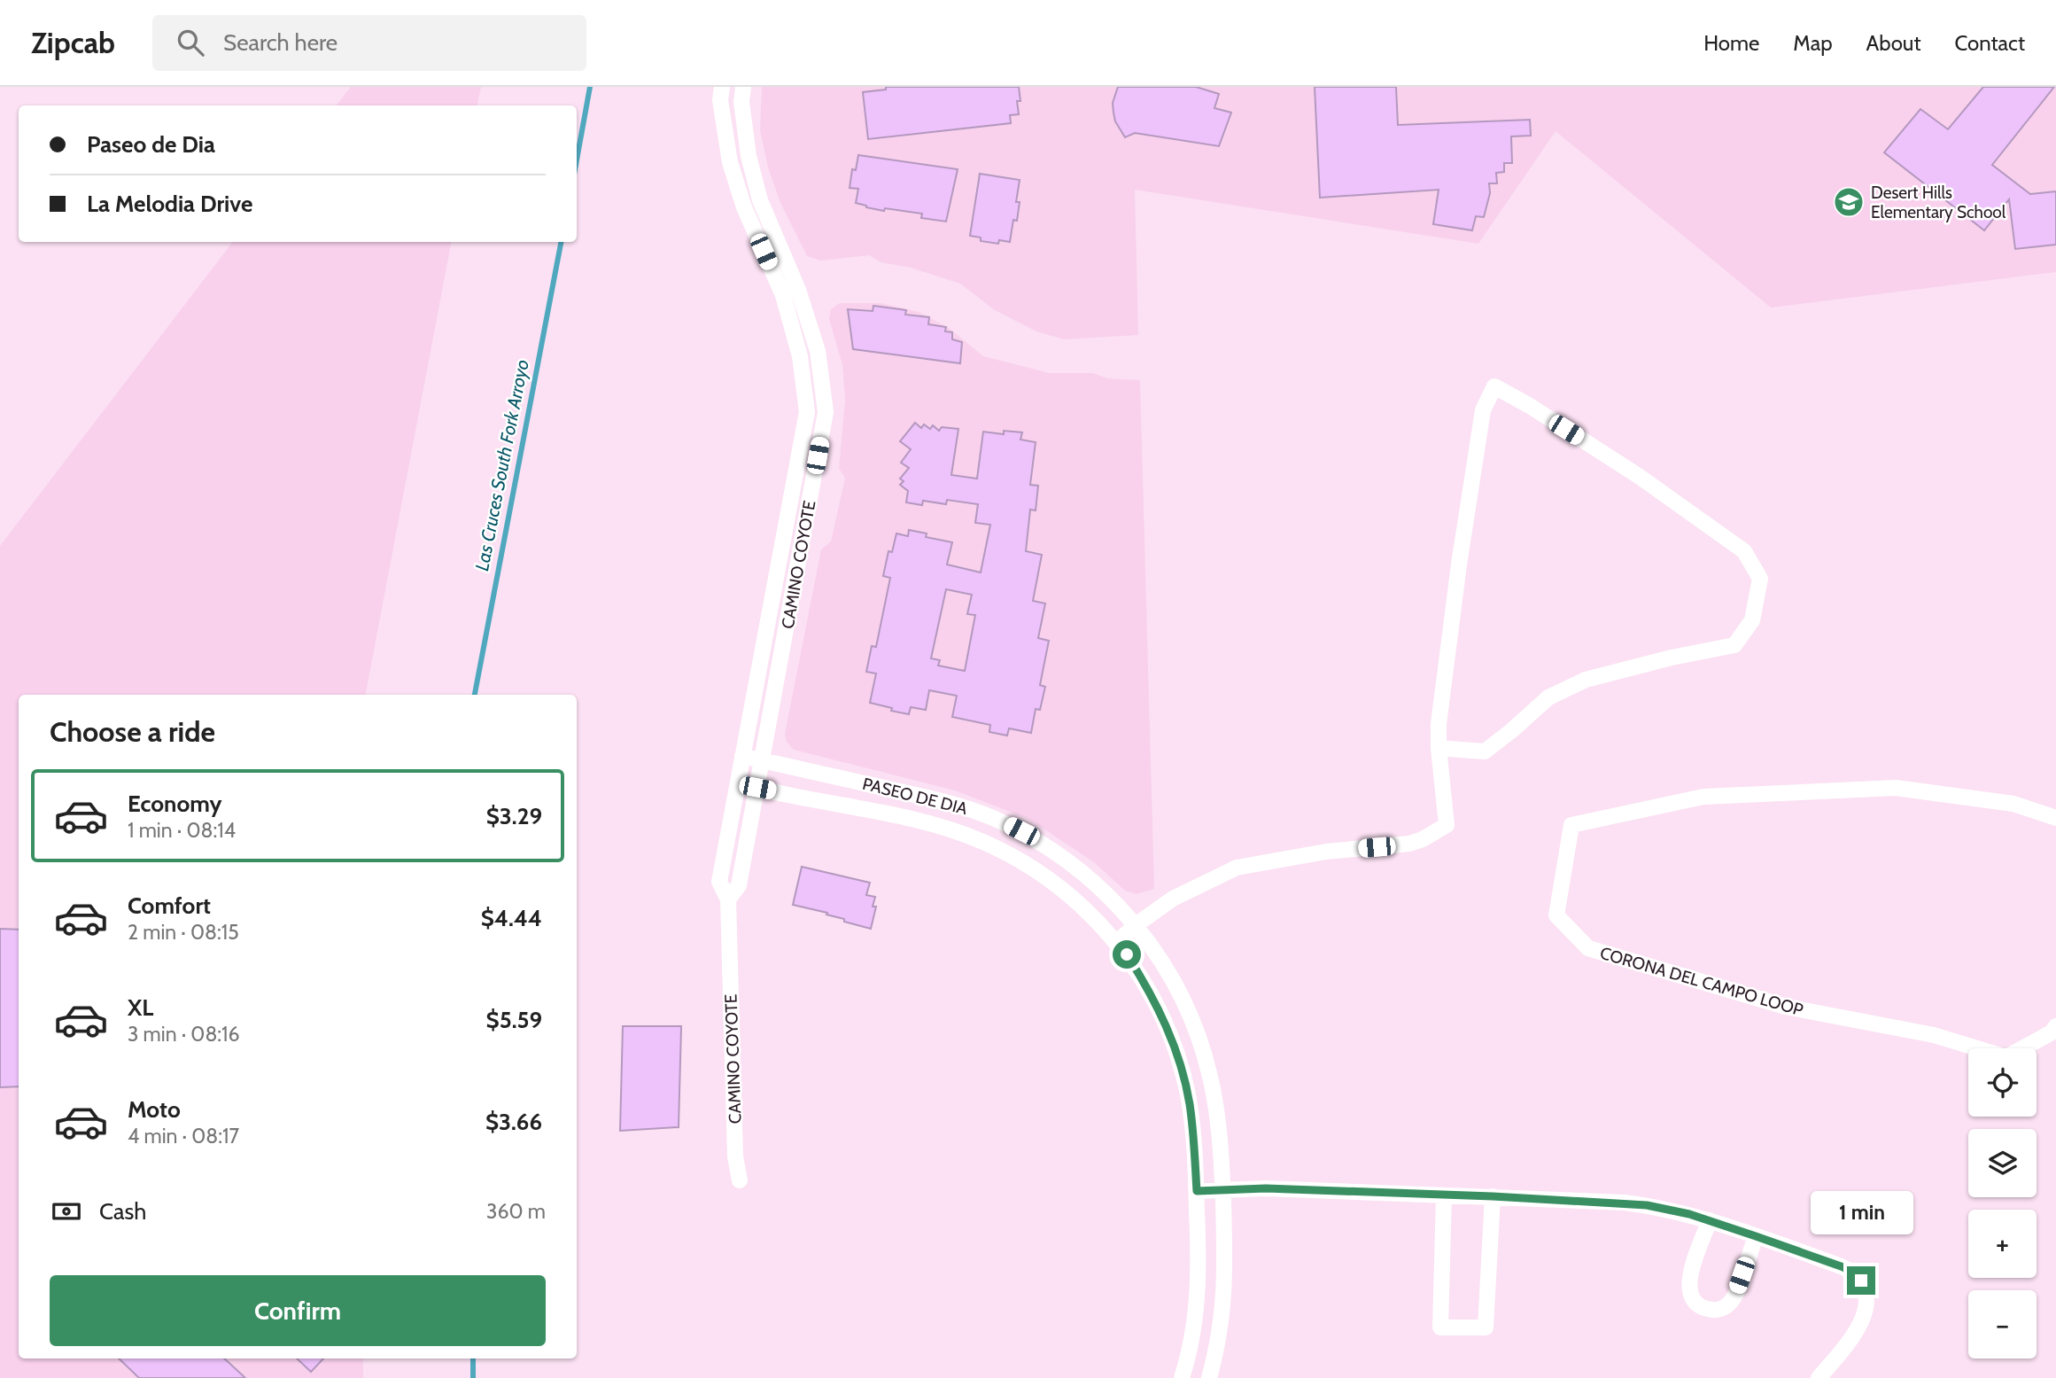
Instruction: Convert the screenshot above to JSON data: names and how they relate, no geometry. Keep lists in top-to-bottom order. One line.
{"streets":{"street":["CAMINO COYOTE","PASEO DE DIA","CORONA DEL CAMPO LOOP"]},"crossings":[["CAMINO COYOTE","PASEO DE DIA"]],"water":["Las Cruces South Fork Arroyo"],"places":{"school or university":["Desert Hills Elementary School"]},"page":{"header":"Zipcab","search":"Search here","nav":["Home","Map","About","Contact"],"banner":["Paseo de Dia","La Melodia Drive"],"heading":"Choose a ride","list":[{"name":"Economy","note":"1 min · 08:14","value":"$3.29"},{"name":"Comfort","note":"2 min · 08:15","value":"$4.44"},{"name":"XL","note":"3 min · 08:16","value":"$5.59"},{"name":"Moto","note":"4 min · 08:17","value":"$3.66"}],"map_buttons":["+","−"],"pay":["Cash","360 m"],"bubble":"1 min","buttons":"Confirm"}}
